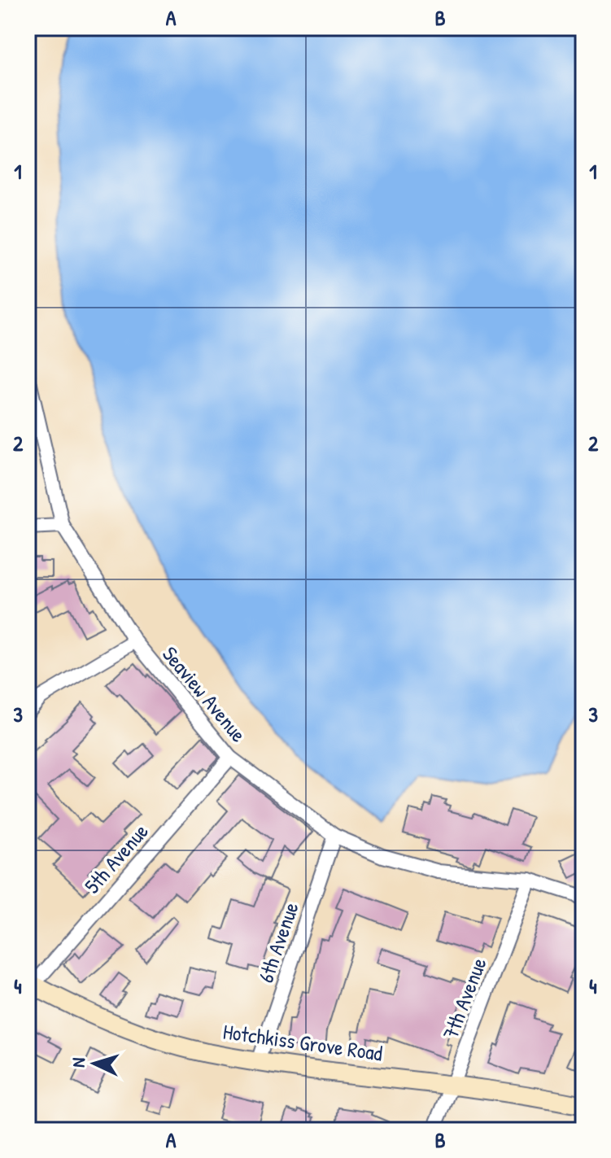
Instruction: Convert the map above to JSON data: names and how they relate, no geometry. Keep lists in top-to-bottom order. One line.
{"streets":{"main road":["Hotchkiss Grove Road"],"street":["Seaview Avenue","5th Avenue","6th Avenue","7th Avenue"]},"crossings":[["Seaview Avenue","5th Avenue"],["Seaview Avenue","6th Avenue"],["Seaview Avenue","7th Avenue"],["5th Avenue","Hotchkiss Grove Road"],["6th Avenue","Hotchkiss Grove Road"],["7th Avenue","Hotchkiss Grove Road"]],"north":"left","grid":{"columns":["A","B"],"rows":["1","2","3","4"]}}
